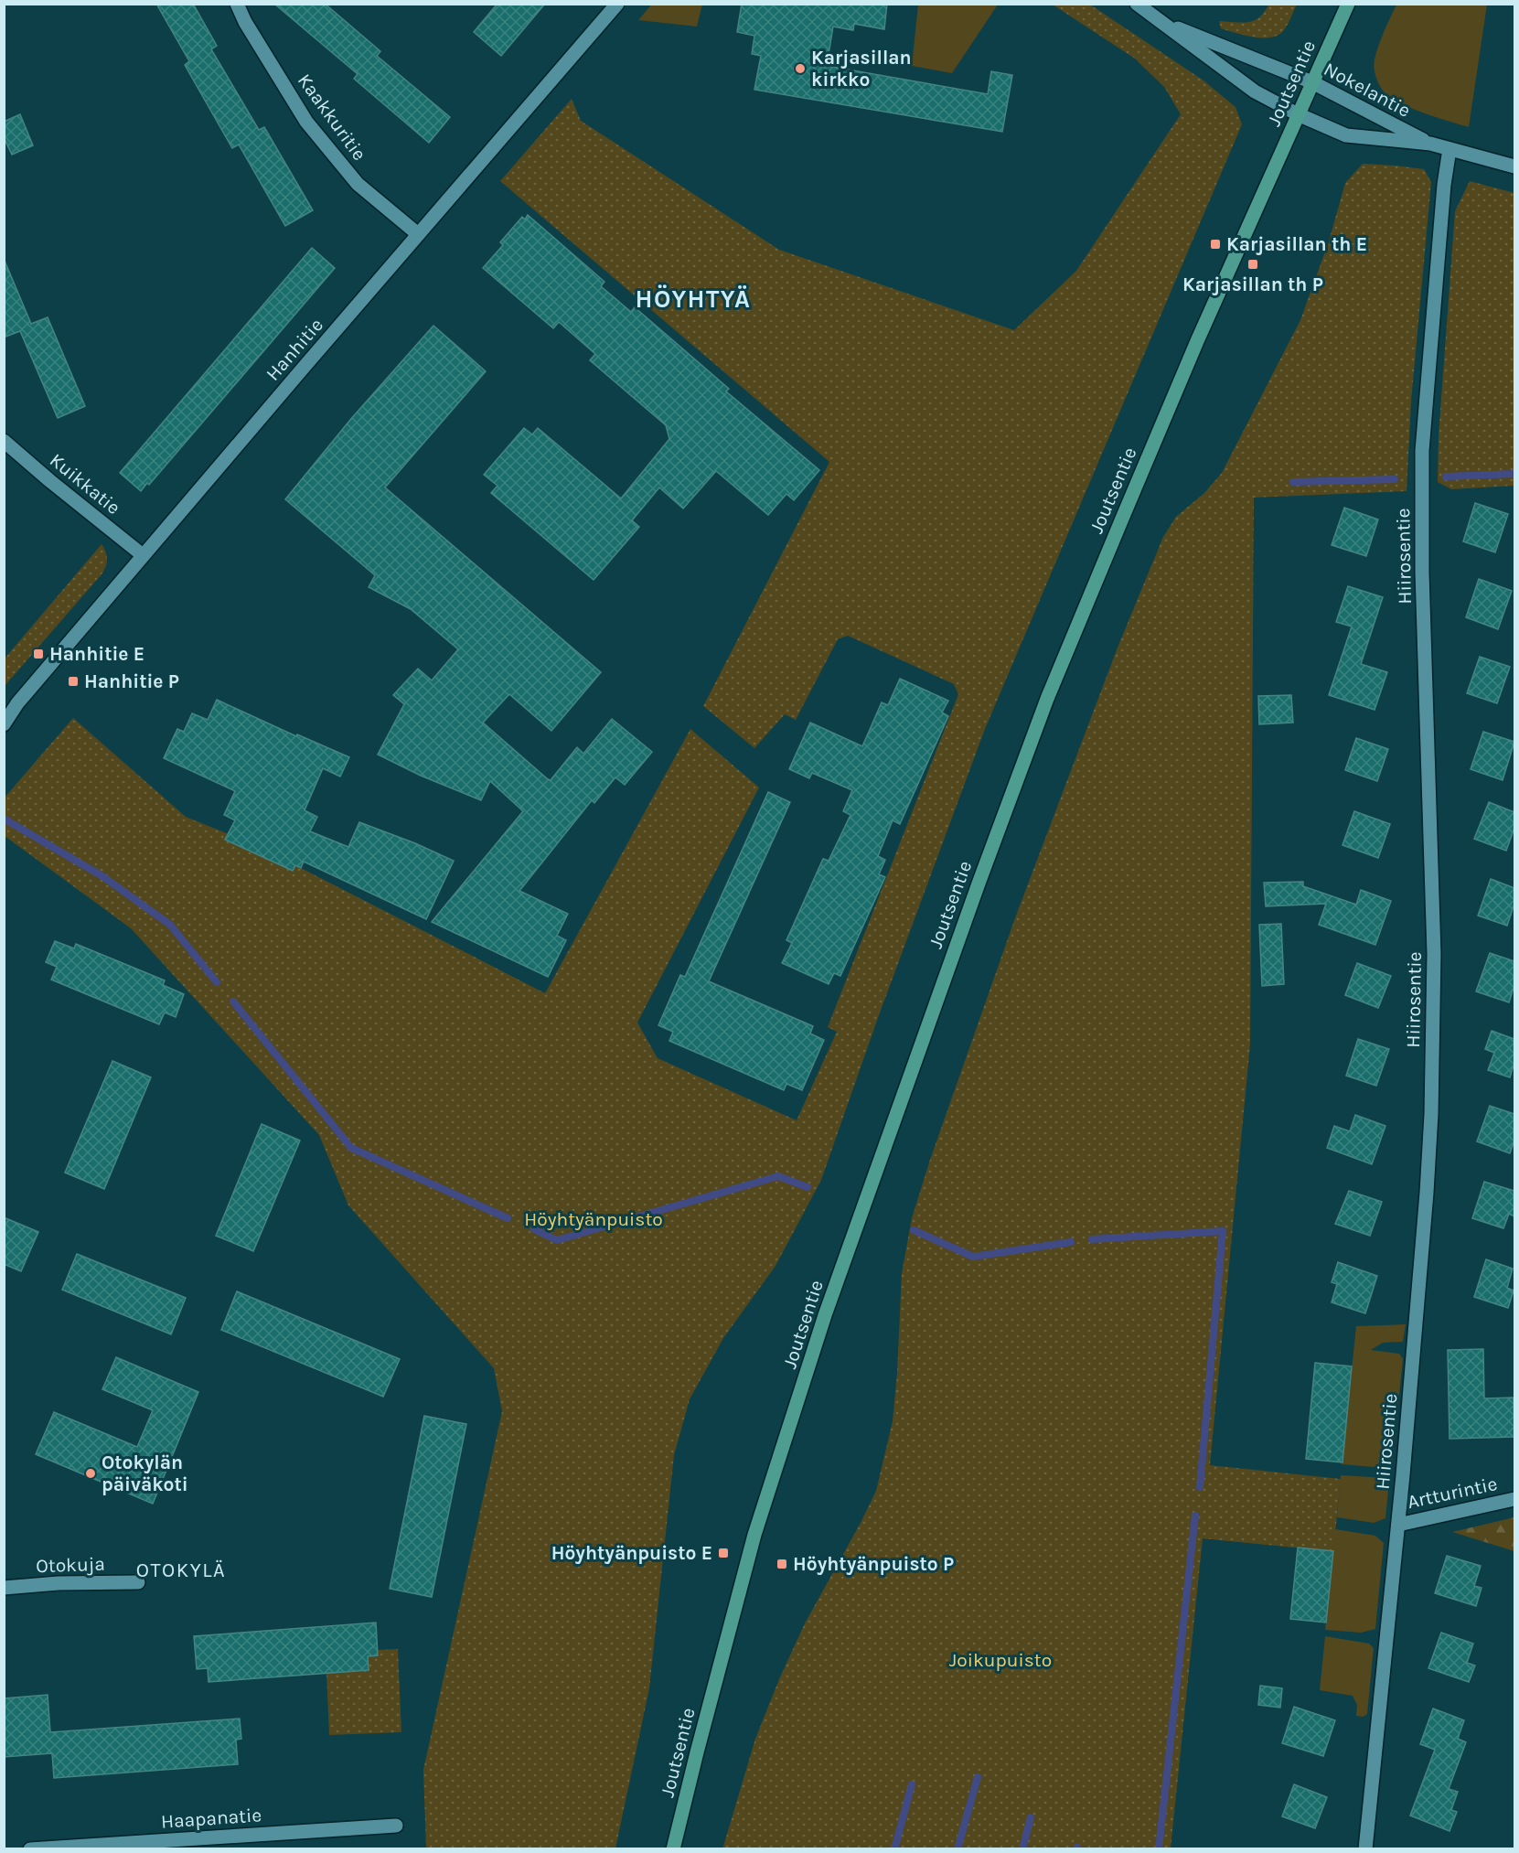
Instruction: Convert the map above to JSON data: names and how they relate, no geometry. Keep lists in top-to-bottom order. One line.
{"streets":{"main road":["Joutsentie"],"street":["Nokelantie","Kaakkuritie","Hanhitie","Kuikkatie","Hiirosentie","Artturintie","Otokuja","Haapanatie"]},"crossings":[["Joutsentie","Nokelantie"],["Nokelantie","Hiirosentie"],["Kaakkuritie","Hanhitie"],["Hanhitie","Kuikkatie"],["Hiirosentie","Artturintie"]],"districts":["HÖYHTYÄ","OTOKYLÄ"],"parks":["Höyhtyänpuisto","Joikupuisto"],"places":{"other":["Karjasillan kirkko","Otokylän päiväkoti"],"transit":["Karjasillan th E","Karjasillan th P","Hanhitie E","Hanhitie P","Höyhtyänpuisto E","Höyhtyänpuisto P"]}}
